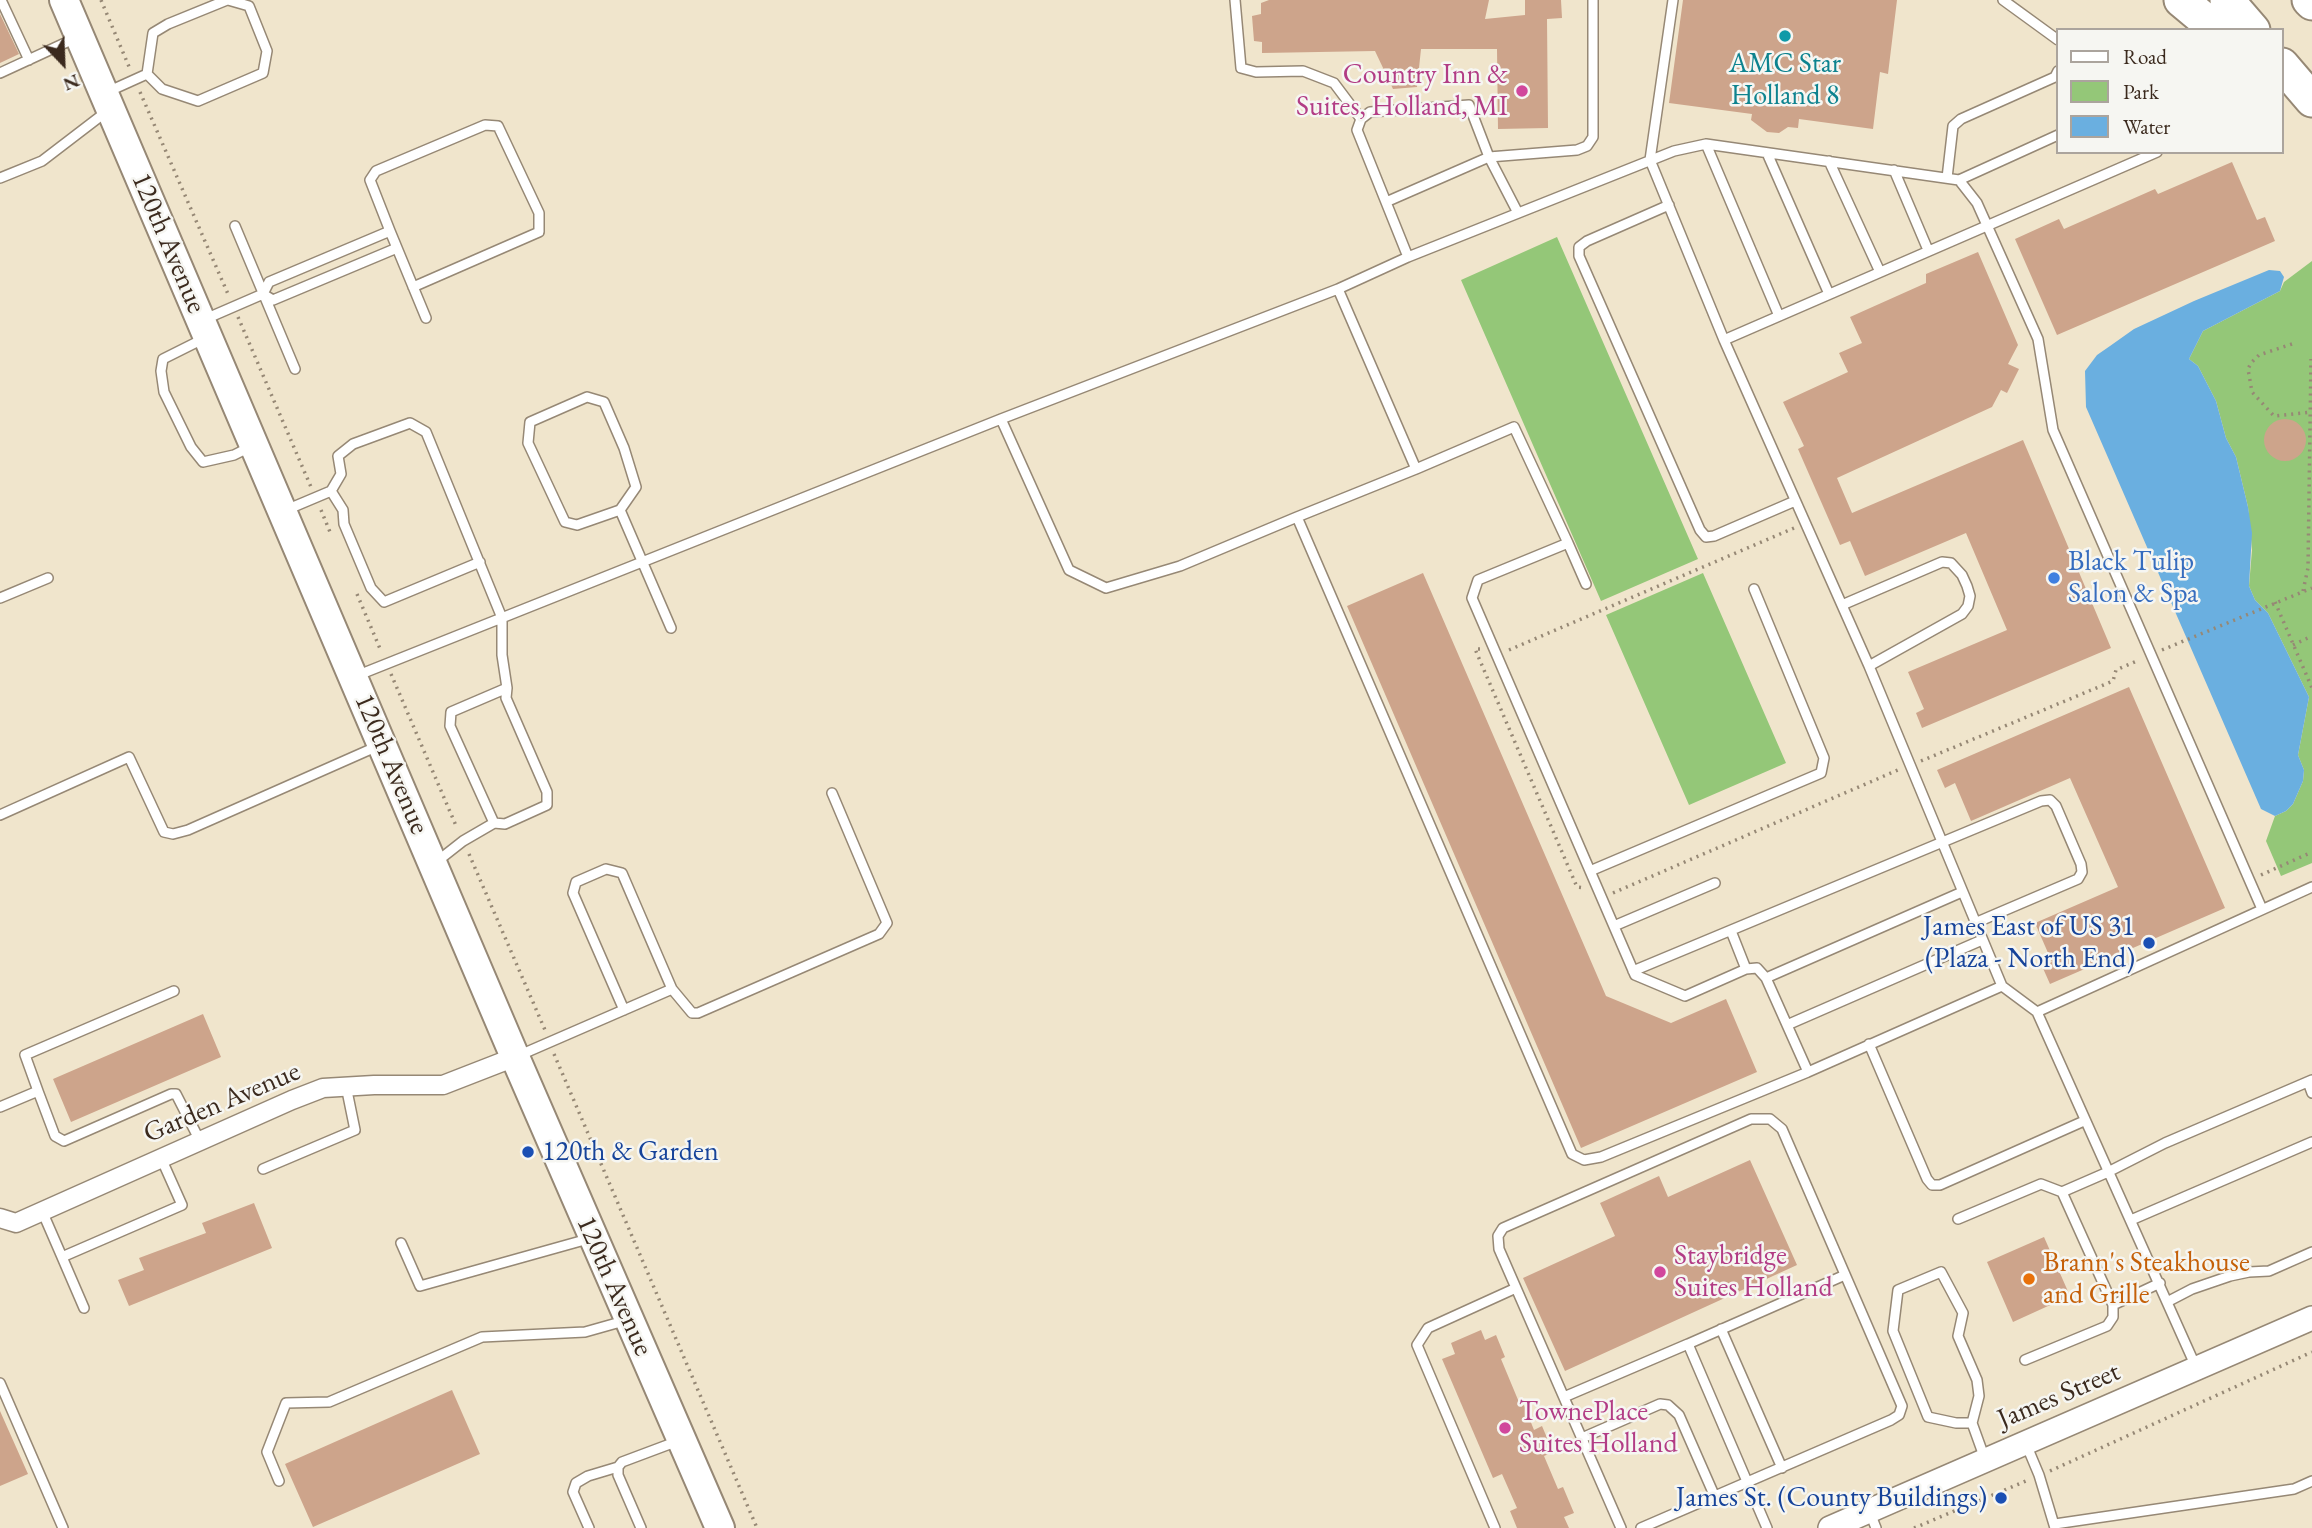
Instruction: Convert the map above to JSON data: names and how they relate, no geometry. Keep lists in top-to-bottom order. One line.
{"streets":{"main road":["120th Avenue"],"street":["Garden Avenue","James Street"]},"crossings":[["120th Avenue","Garden Avenue"]],"places":["AMC Star Holland 8","Country Inn & Suites, Holland, MI","Black Tulip Salon & Spa","James East of US 31 (Plaza - North End)","120th & Garden","Staybridge Suites Holland","Brann's Steakhouse and Grille","TownePlace Suites Holland","James St. (County Buildings)"],"legend":["Road","Park","Water"],"north":"bottom right"}
